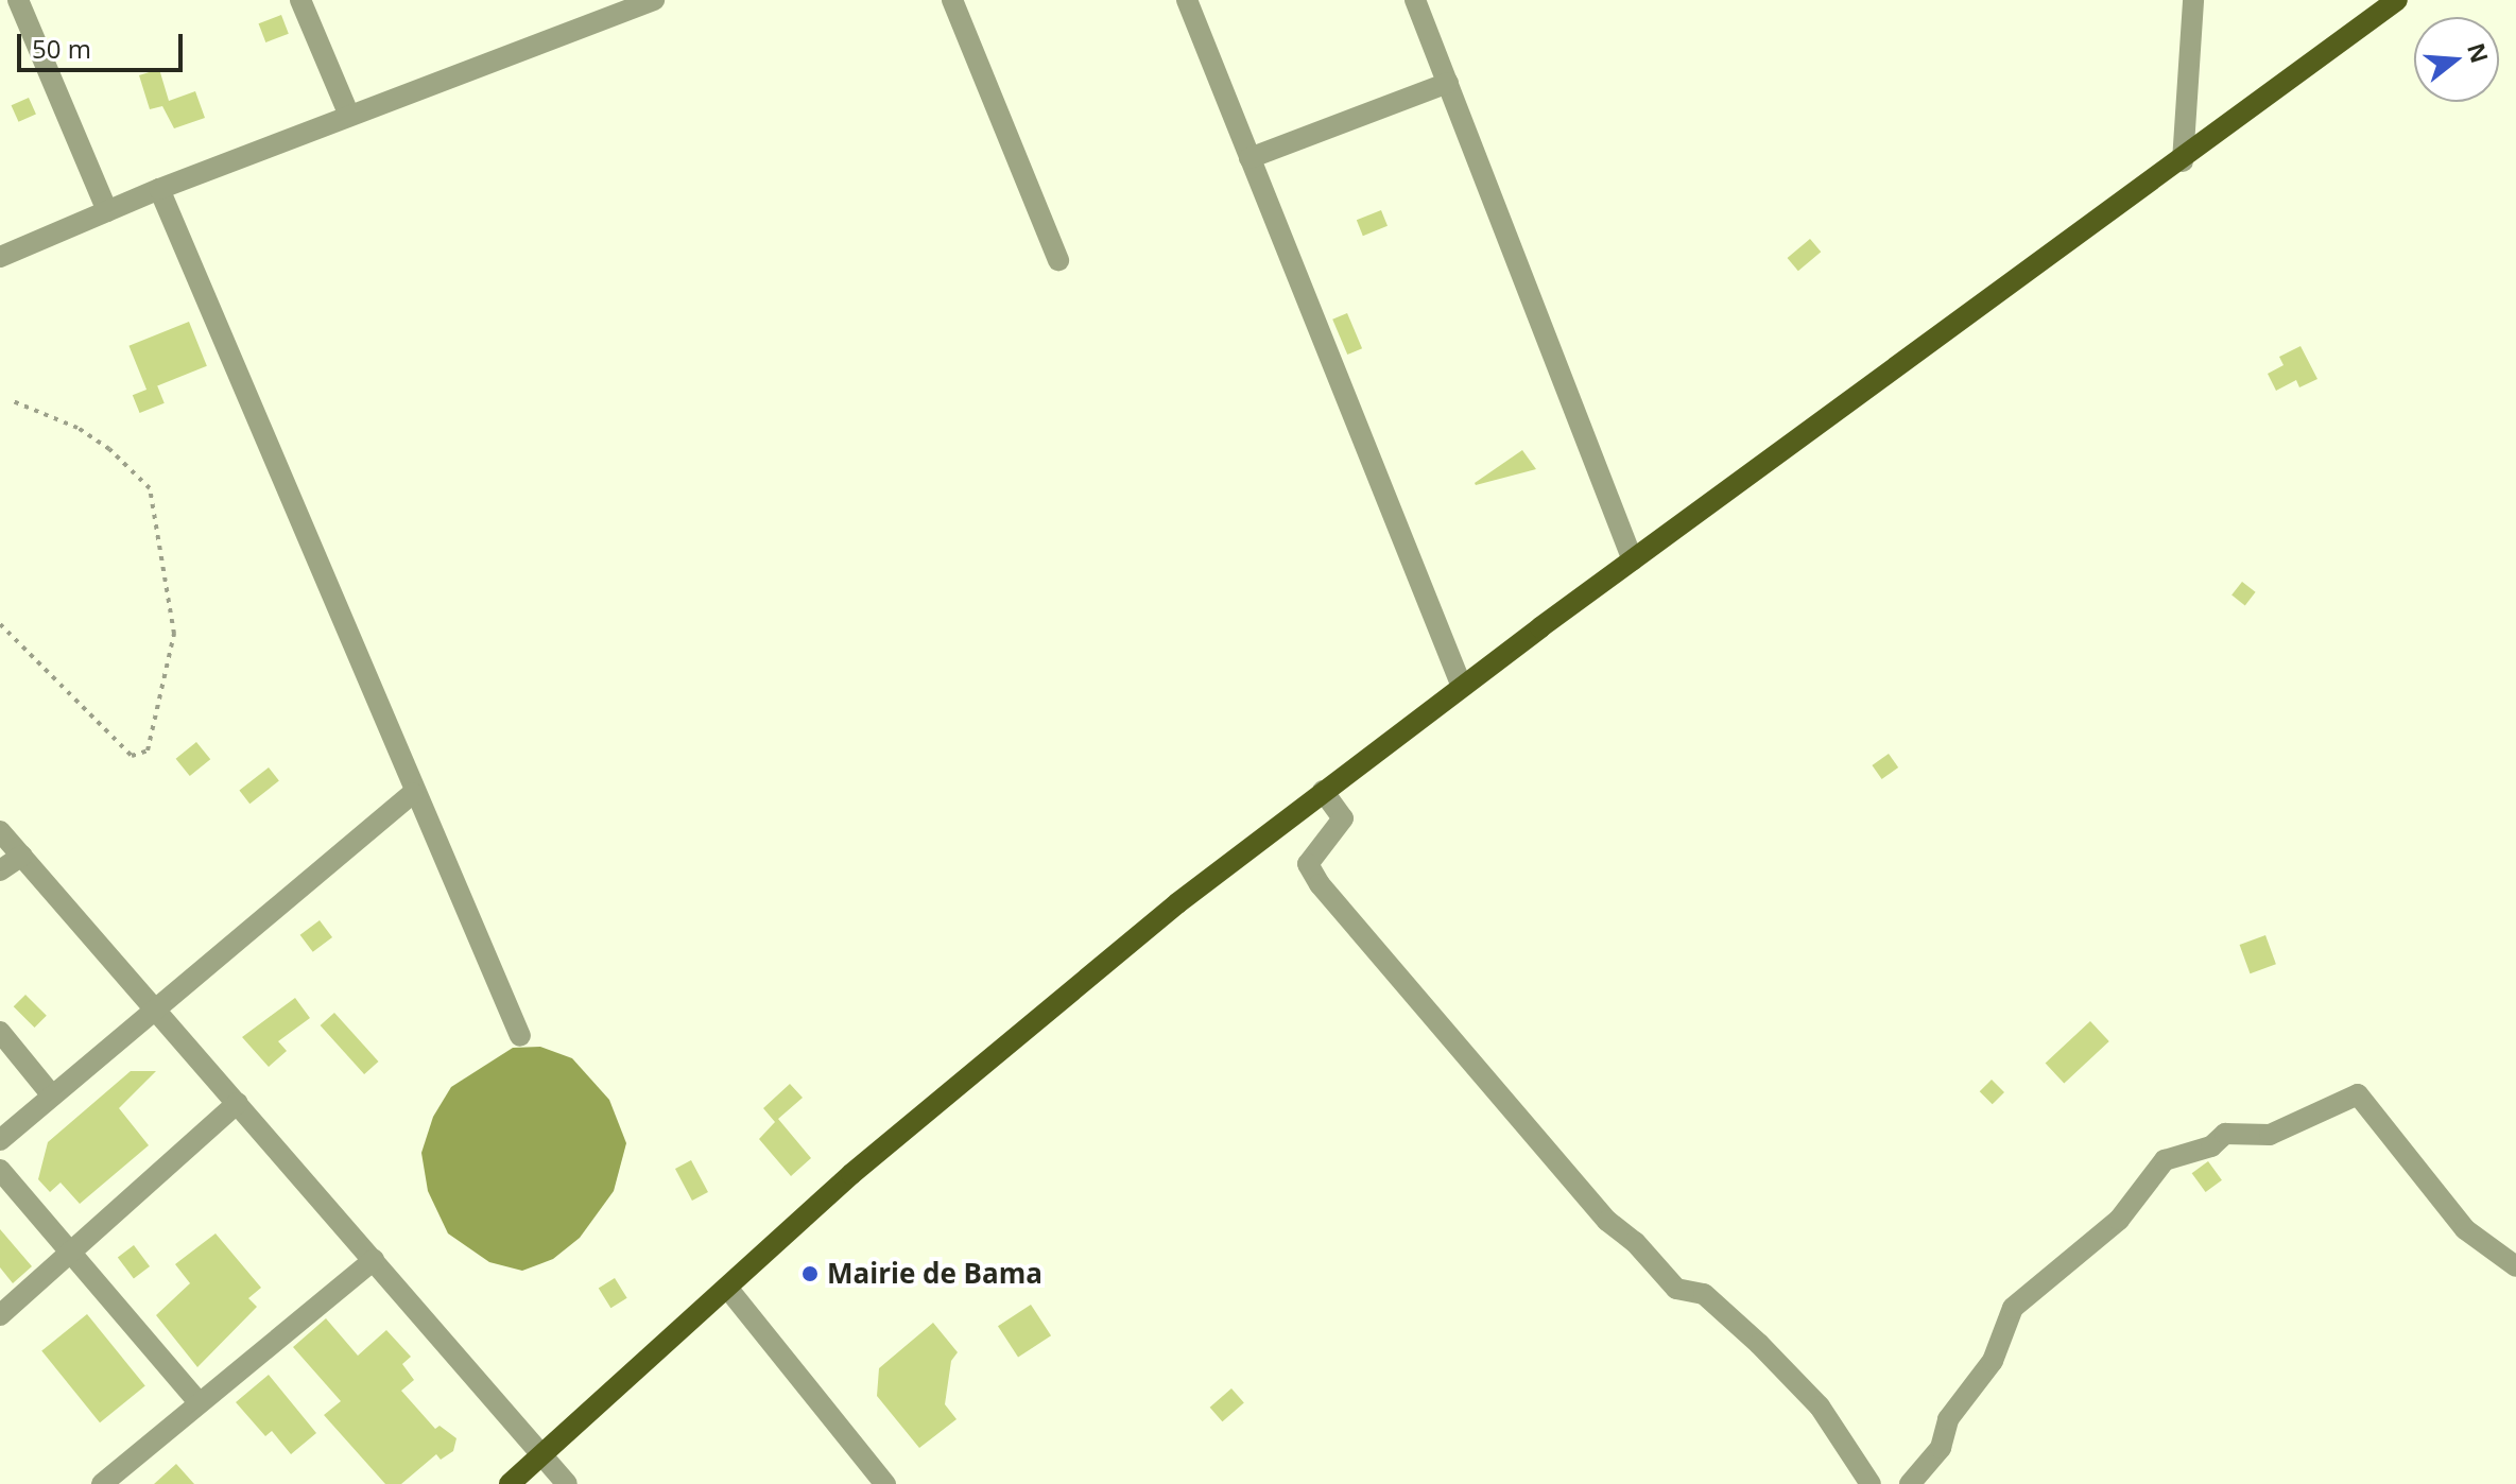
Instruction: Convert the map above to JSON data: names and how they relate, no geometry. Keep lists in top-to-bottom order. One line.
{"places":["Mairie de Bama"],"scale_bar":"50 m","north":"right"}
